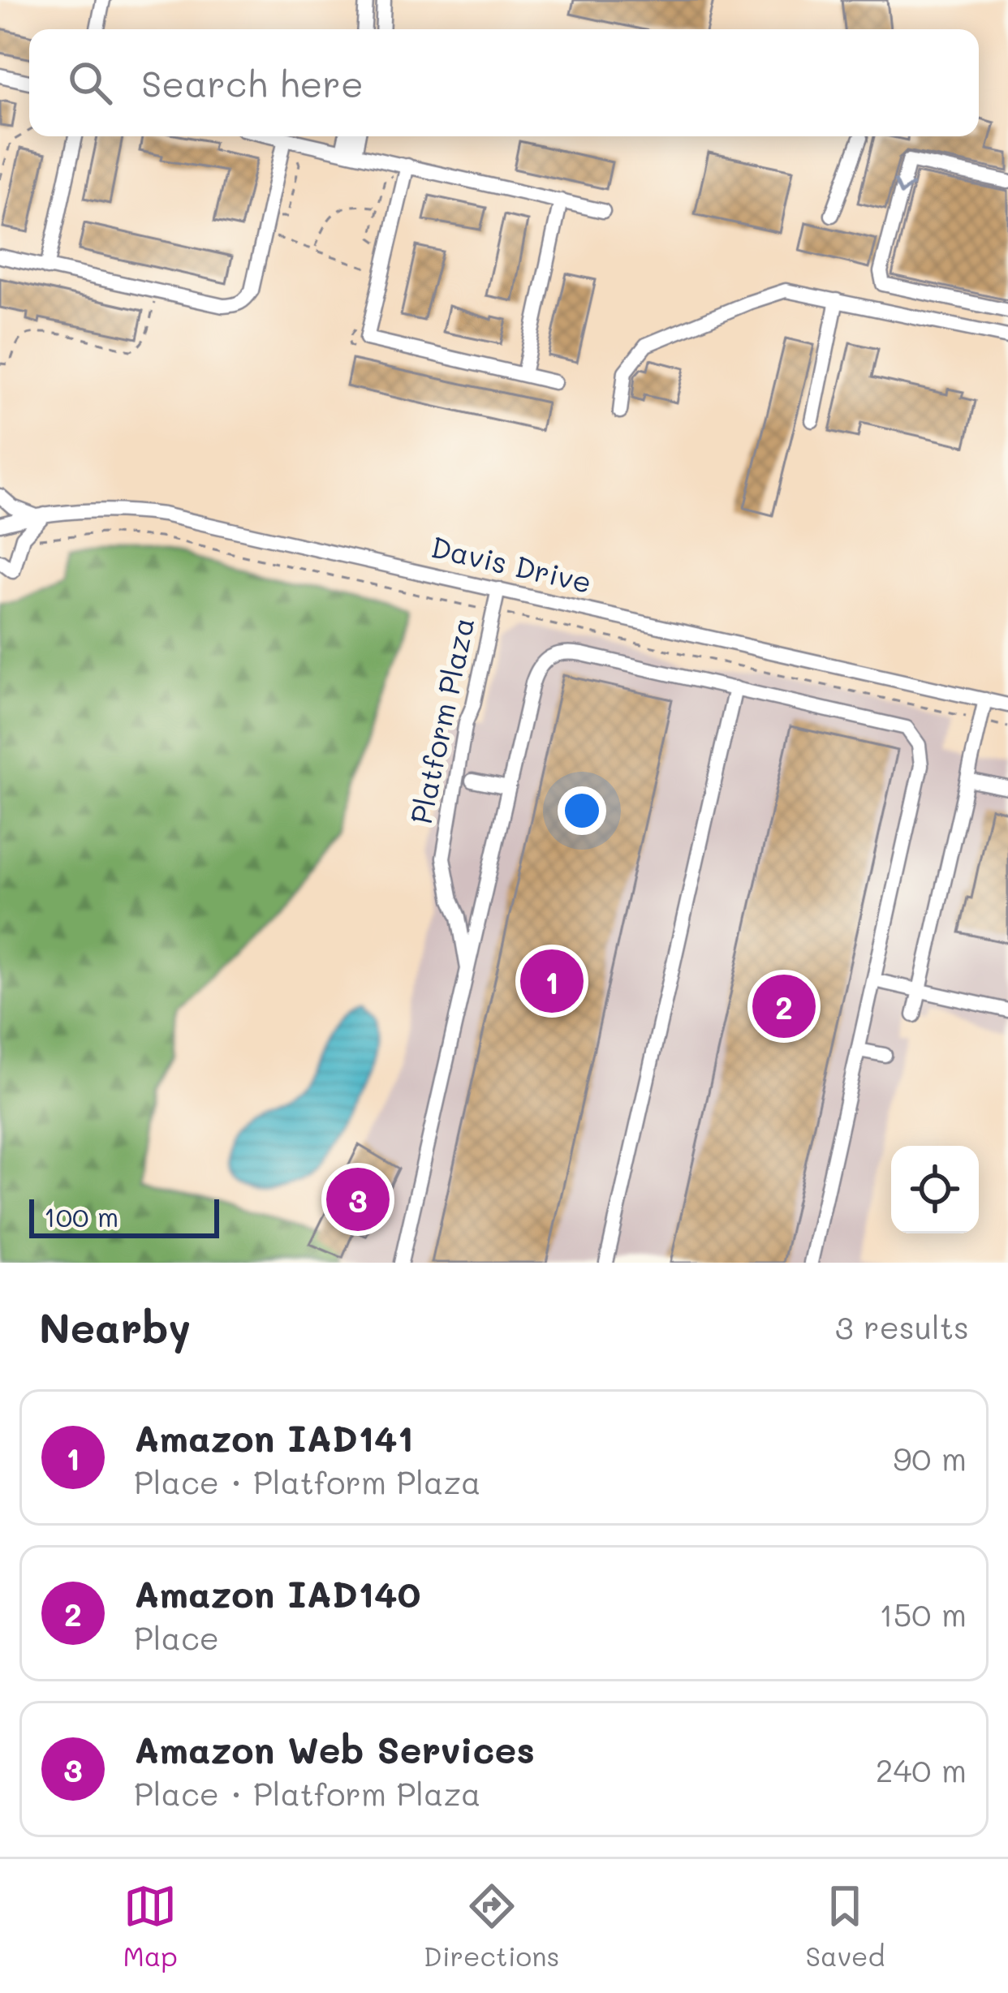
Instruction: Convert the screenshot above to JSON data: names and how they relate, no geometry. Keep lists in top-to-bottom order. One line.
{"streets":{"street":["Davis Drive","Platform Plaza"]},"crossings":[["Davis Drive","Platform Plaza"]],"scale_bar":"100 m","page":{"search":"Search here","pins":["1","2","3"],"scale":"100 m","heading":["Nearby","3 results"],"list":[{"mark":"1","name":"Amazon IAD141","note":"Place · Platform Plaza","value":"90 m"},{"mark":"2","name":"Amazon IAD140","note":"Place","value":"150 m"},{"mark":"3","name":"Amazon Web Services","note":"Place · Platform Plaza","value":"240 m"}],"nav":["Map","Directions","Saved"]}}
